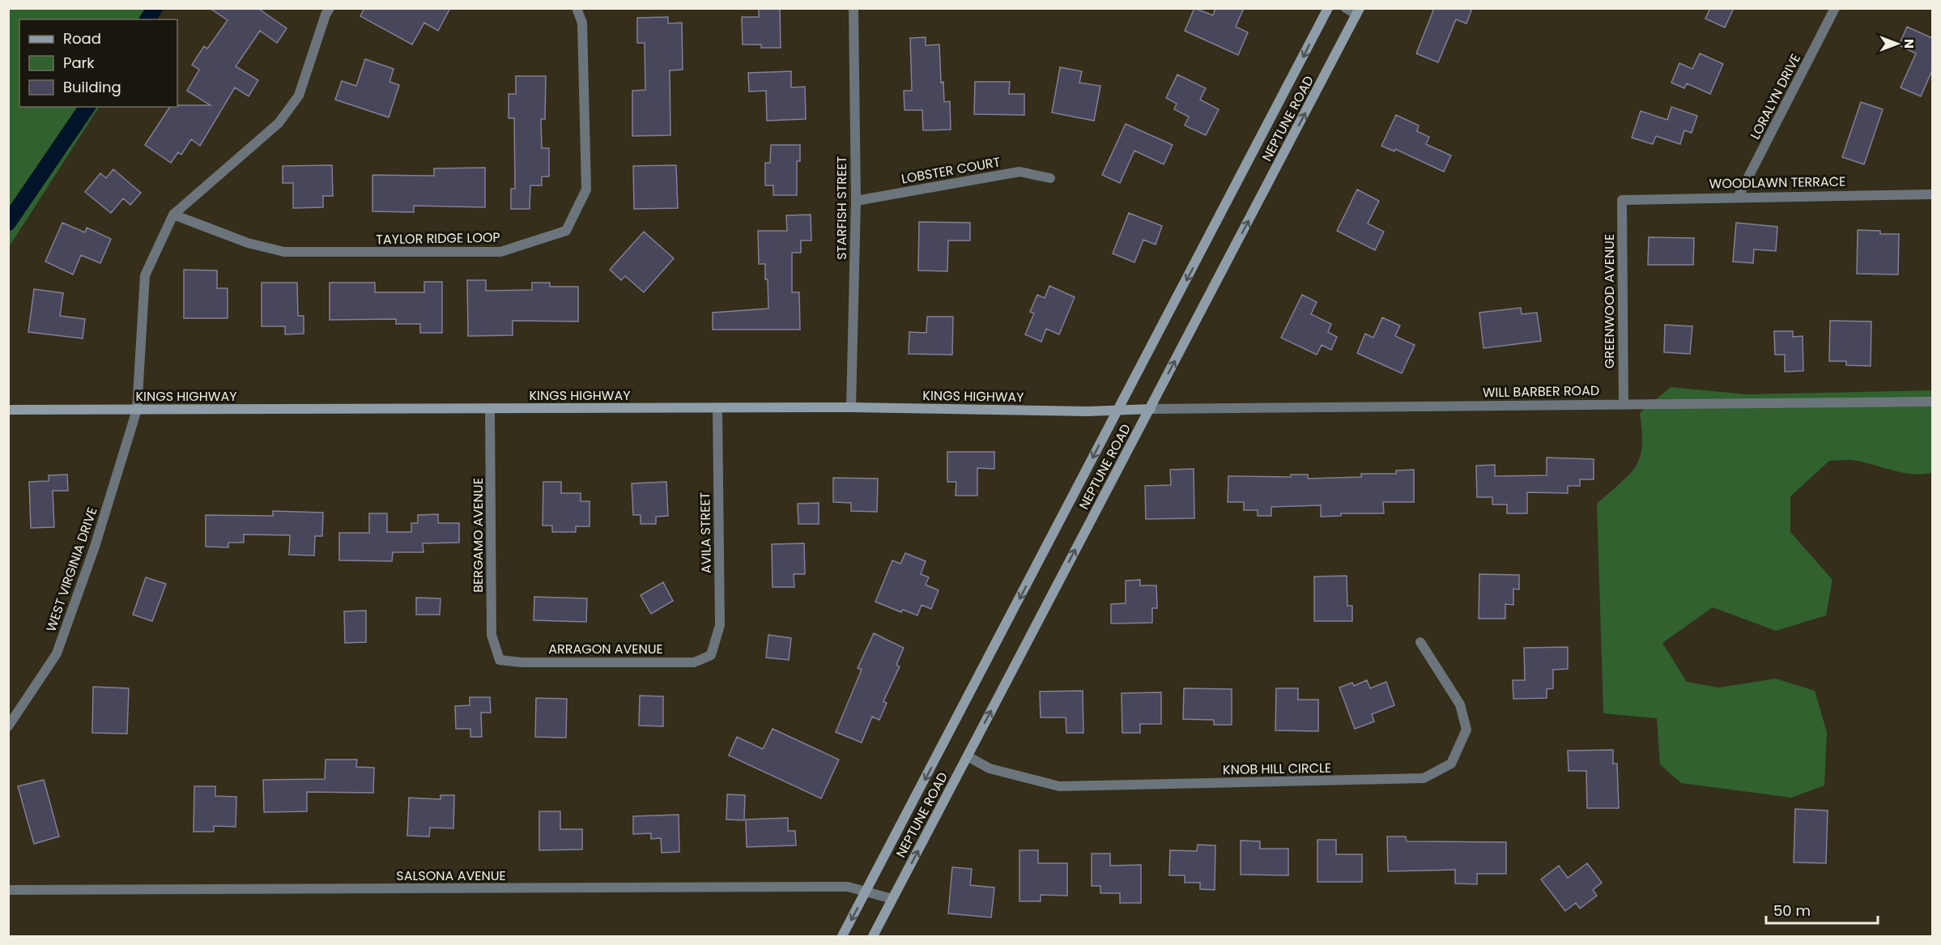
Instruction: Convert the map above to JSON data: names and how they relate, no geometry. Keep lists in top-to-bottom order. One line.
{"streets":{"main road":["NEPTUNE ROAD","KINGS HIGHWAY"],"street":["LORALYN DRIVE","LOBSTER COURT","WOODLAWN TERRACE","STARFISH STREET","TAYLOR RIDGE LOOP","GREENWOOD AVENUE","WILL BARBER ROAD","AVILA STREET","BERGAMO AVENUE","WEST VIRGINIA DRIVE","ARRAGON AVENUE","KNOB HILL CIRCLE","SALSONA AVENUE"]},"crossings":[["LORALYN DRIVE","WOODLAWN TERRACE"],["NEPTUNE ROAD","WILL BARBER ROAD"],["NEPTUNE ROAD","KINGS HIGHWAY"],["NEPTUNE ROAD","KNOB HILL CIRCLE"],["NEPTUNE ROAD","SALSONA AVENUE"],["LOBSTER COURT","STARFISH STREET"],["WOODLAWN TERRACE","GREENWOOD AVENUE"],["STARFISH STREET","KINGS HIGHWAY"],["GREENWOOD AVENUE","WILL BARBER ROAD"],["WILL BARBER ROAD","KINGS HIGHWAY"],["KINGS HIGHWAY","AVILA STREET"],["KINGS HIGHWAY","BERGAMO AVENUE"],["KINGS HIGHWAY","WEST VIRGINIA DRIVE"],["AVILA STREET","ARRAGON AVENUE"],["BERGAMO AVENUE","ARRAGON AVENUE"]],"legend":["Road","Park","Building"],"scale_bar":"50 m","north":"right"}
